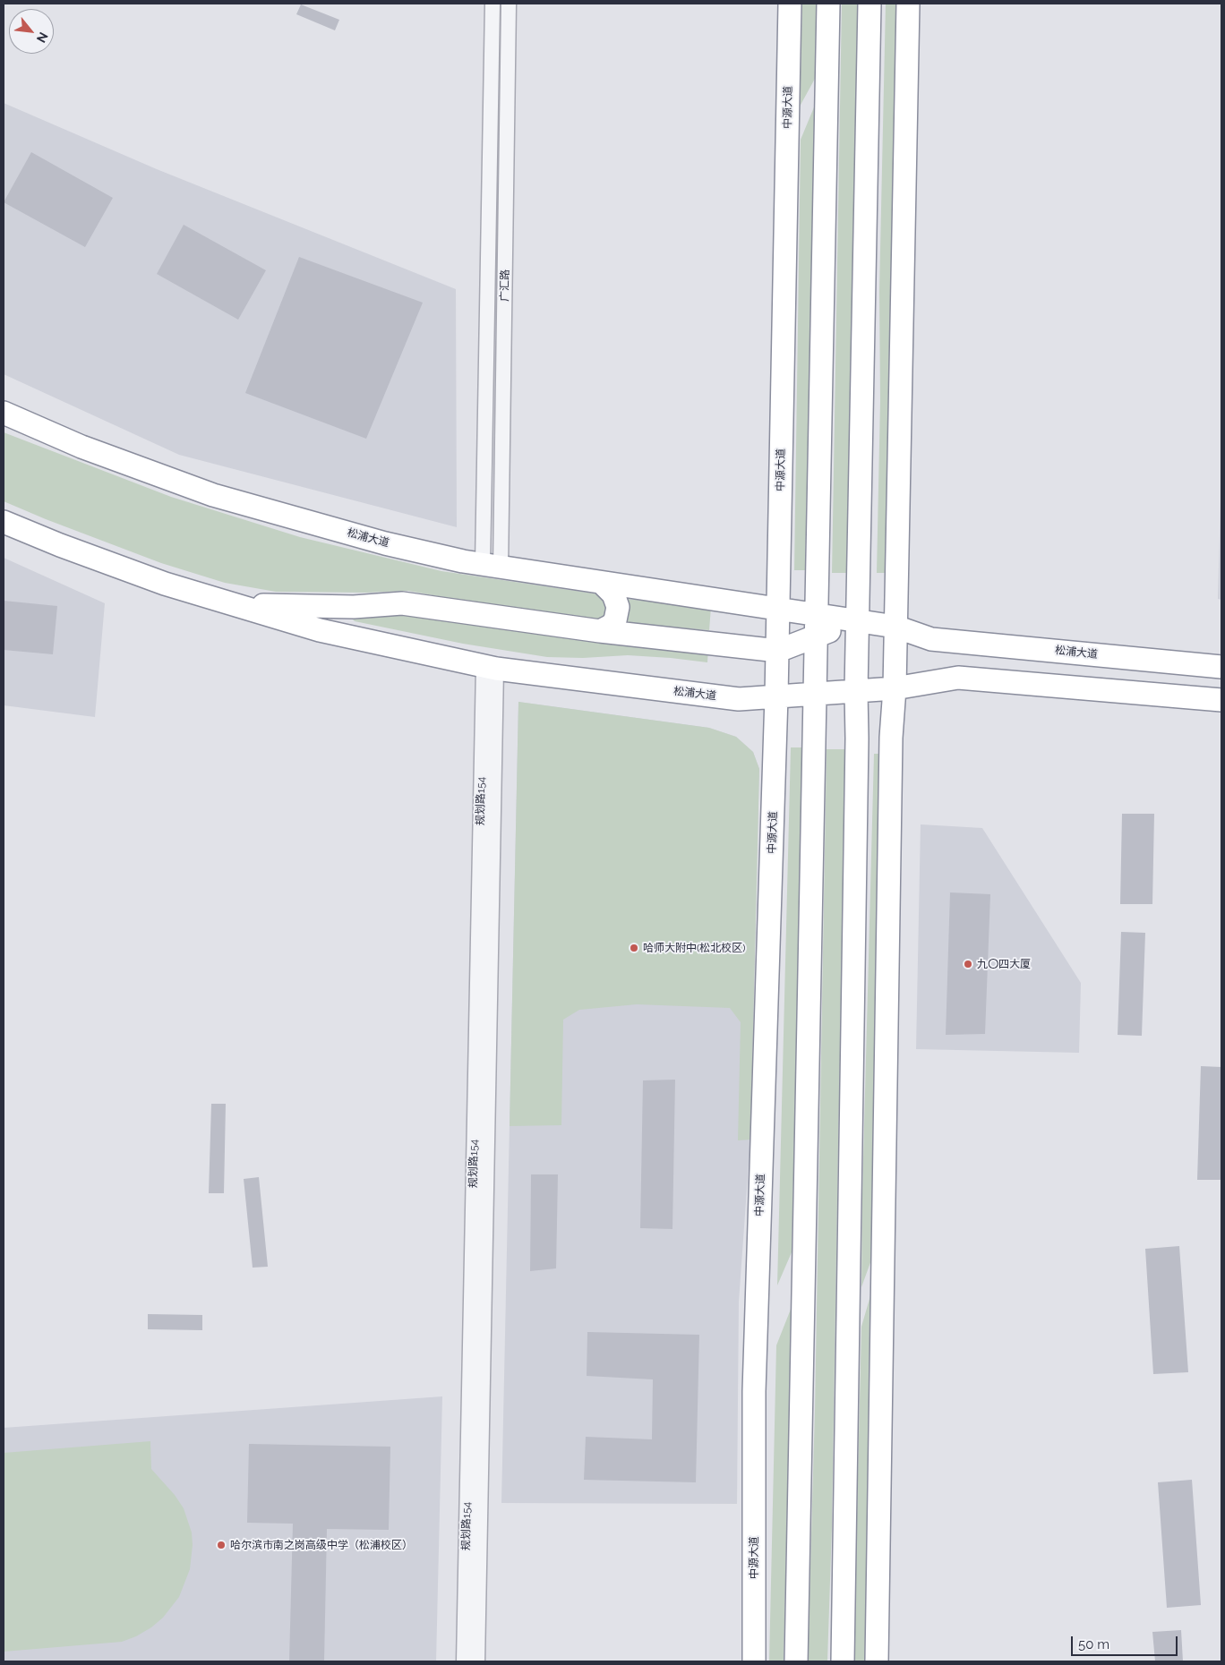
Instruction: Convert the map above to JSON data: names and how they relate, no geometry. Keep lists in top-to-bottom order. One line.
{"streets":{"highway":["中源大道","松浦大道"],"street":["广汇路","规划路154"]},"crossings":[["中源大道","松浦大道"],["广汇路","松浦大道"],["松浦大道","规划路154"]],"places":["哈师大附中(松北校区)","九〇四大厦","哈尔滨市南之岗高级中学（松浦校区）"],"scale_bar":"50 m","north":"bottom right"}
